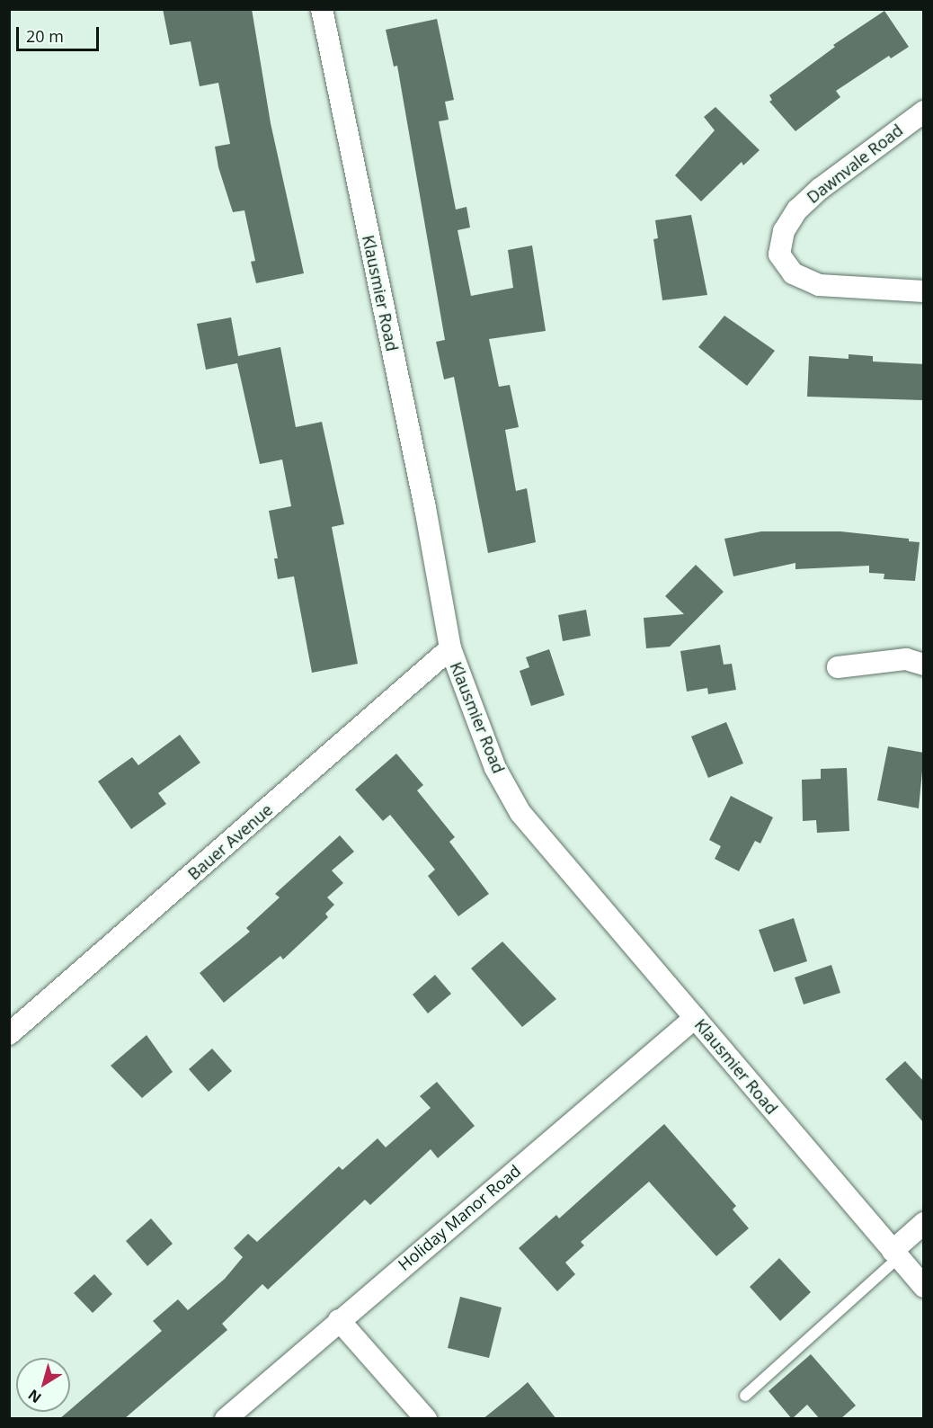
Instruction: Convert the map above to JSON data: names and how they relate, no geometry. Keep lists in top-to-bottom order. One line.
{"streets":{"street":["Dawnvale Road","Klausmier Road","Bauer Avenue","Holiday Manor Road"]},"crossings":[["Klausmier Road","Bauer Avenue"],["Klausmier Road","Holiday Manor Road"]],"scale_bar":"20 m","north":"bottom left"}
